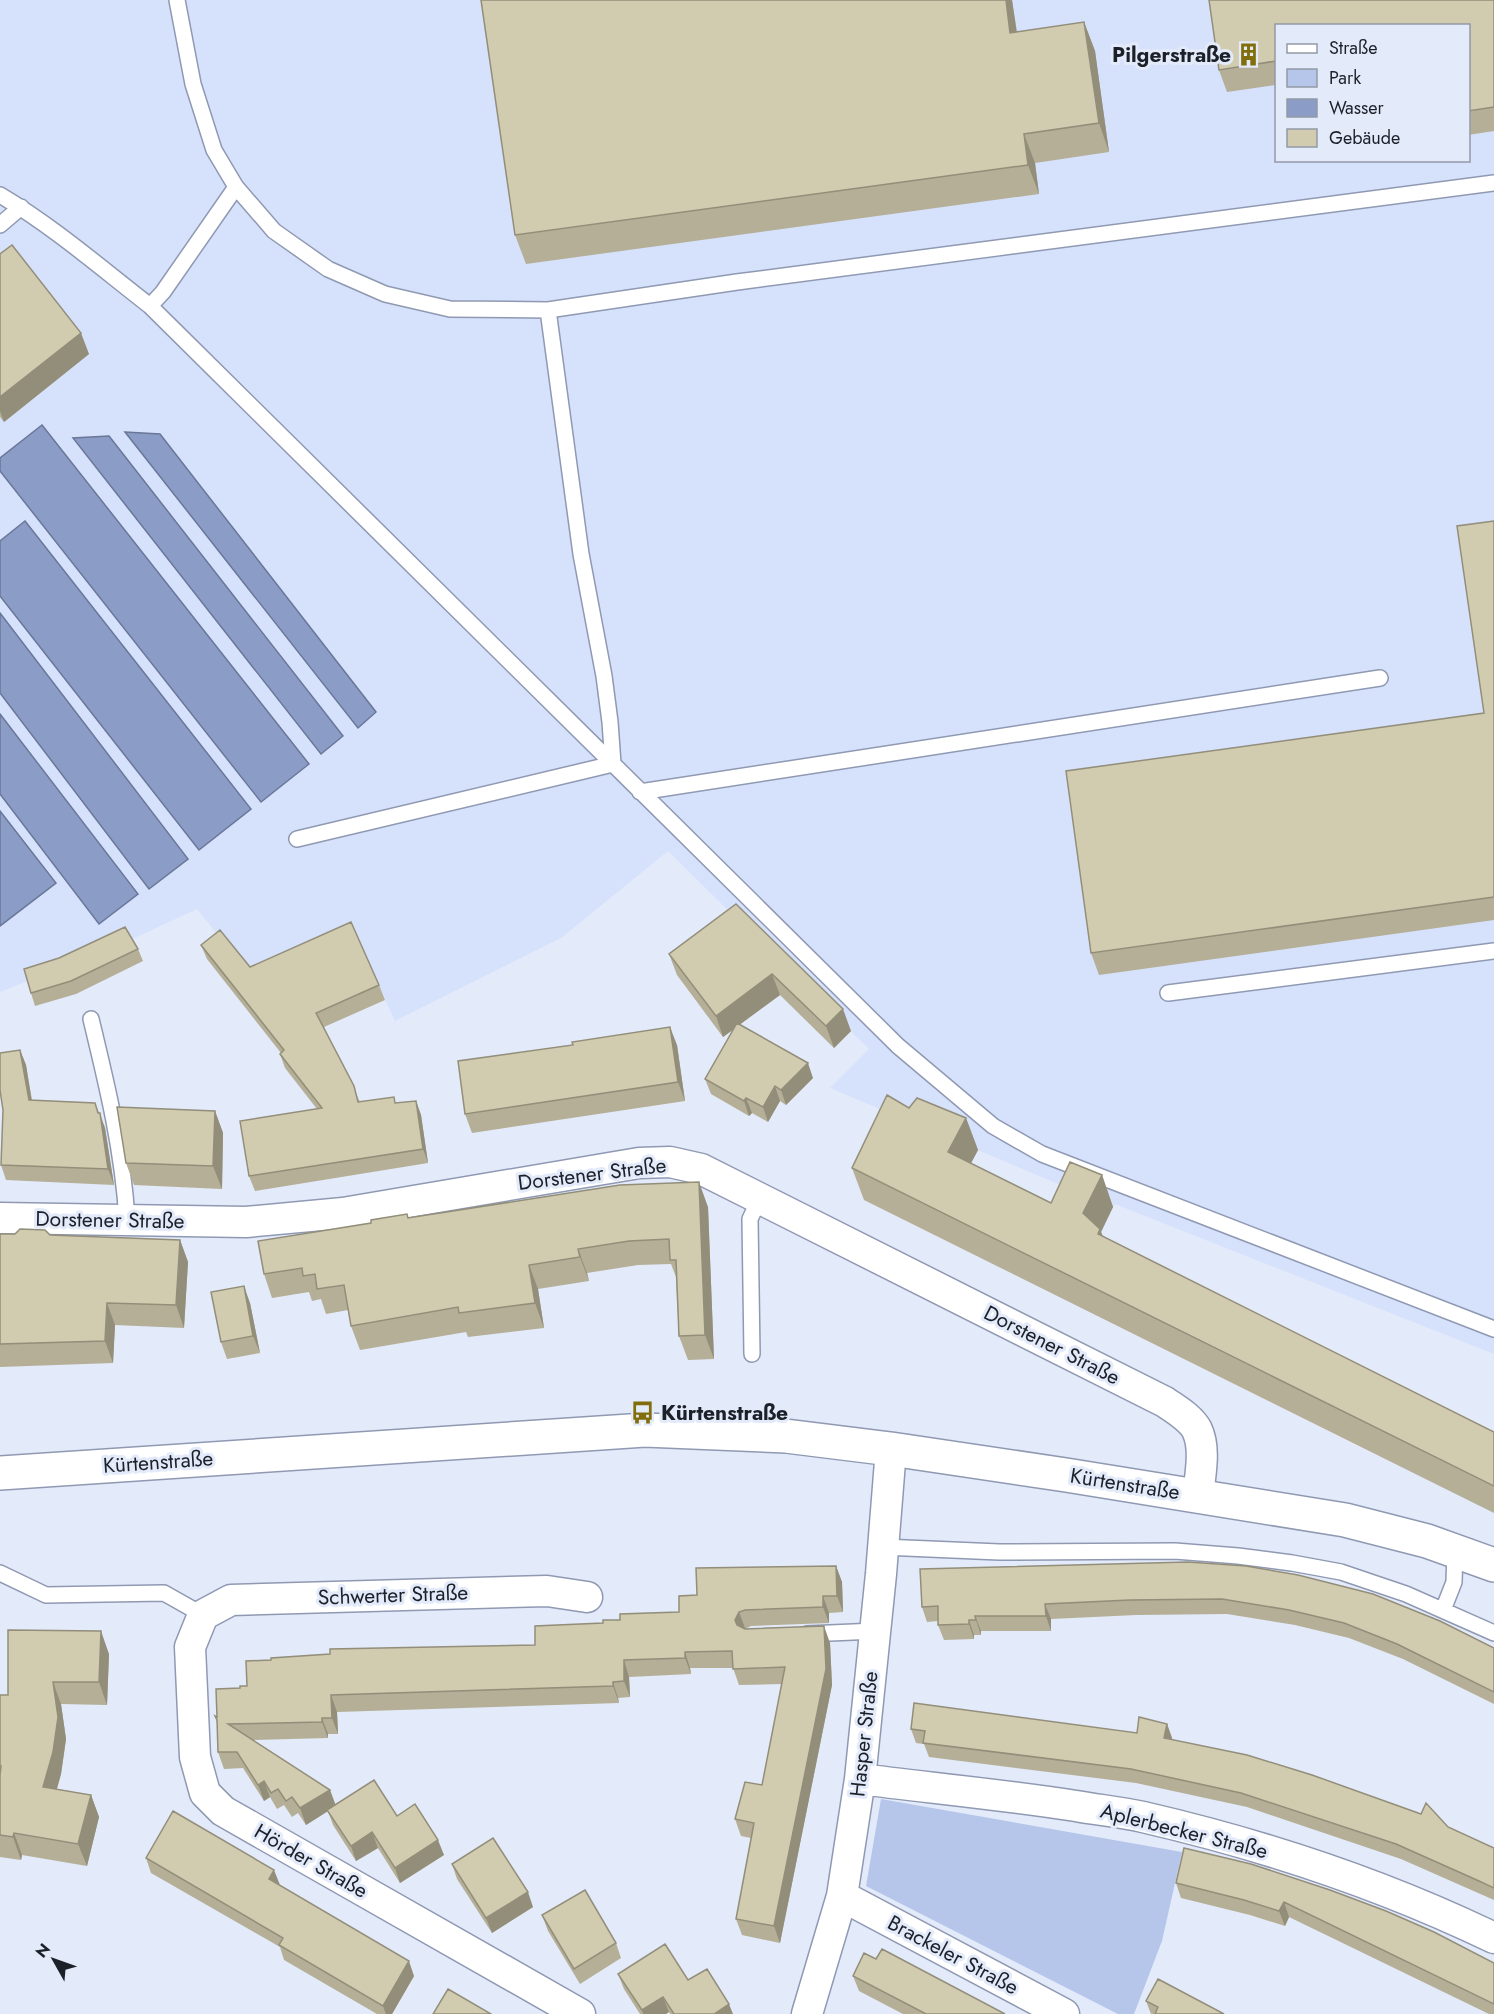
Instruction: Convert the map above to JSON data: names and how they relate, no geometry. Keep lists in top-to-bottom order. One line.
{"streets":{"main road":["Kürtenstraße"],"street":["Dorstener Straße","Schwerter Straße","Hasper Straße","Aplerbecker Straße","Hörder Straße","Brackeler Straße"]},"crossings":[["Dorstener Straße","Kürtenstraße"],["Kürtenstraße","Hasper Straße"],["Schwerter Straße","Hörder Straße"],["Hasper Straße","Aplerbecker Straße"],["Hasper Straße","Brackeler Straße"]],"places":{"building":["Pilgerstraße"],"bus stop":["Kürtenstraße"]},"legend":["Straße","Park","Wasser","Gebäude"],"north":"top left"}
